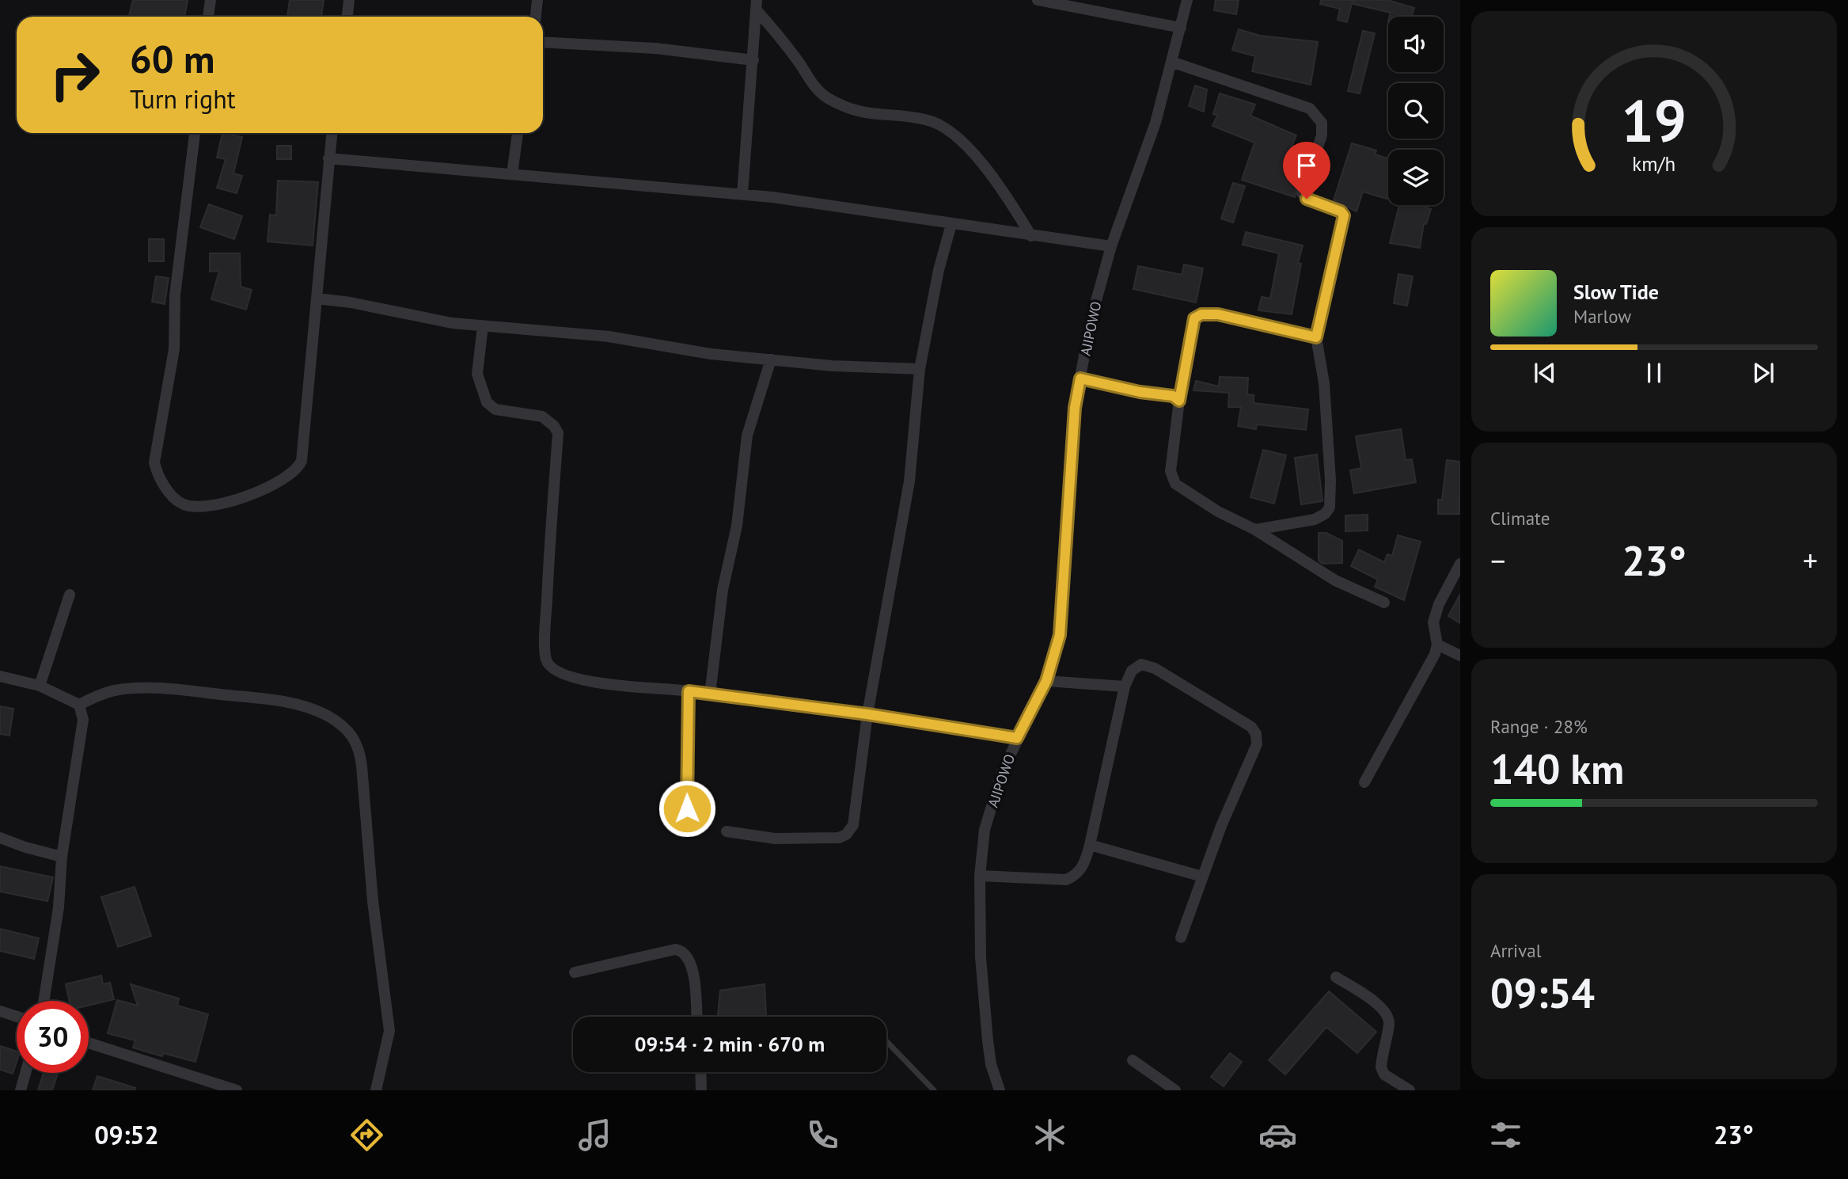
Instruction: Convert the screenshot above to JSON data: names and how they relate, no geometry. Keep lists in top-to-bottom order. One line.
{"streets":{"street":["AJIPOWO"]},"page":{"turn":["60 m","Turn right"],"song":["Slow Tide","Marlow"],"tile":["Climate",["Range · 28%","140 km"],["Arrival","09:54"]],"heat":["−","23°","+"],"limit":"30","trip":"09:54 · 2 min · 670 m","tabs":["09:52","23°"],"gauge":["19","km/h"]}}
